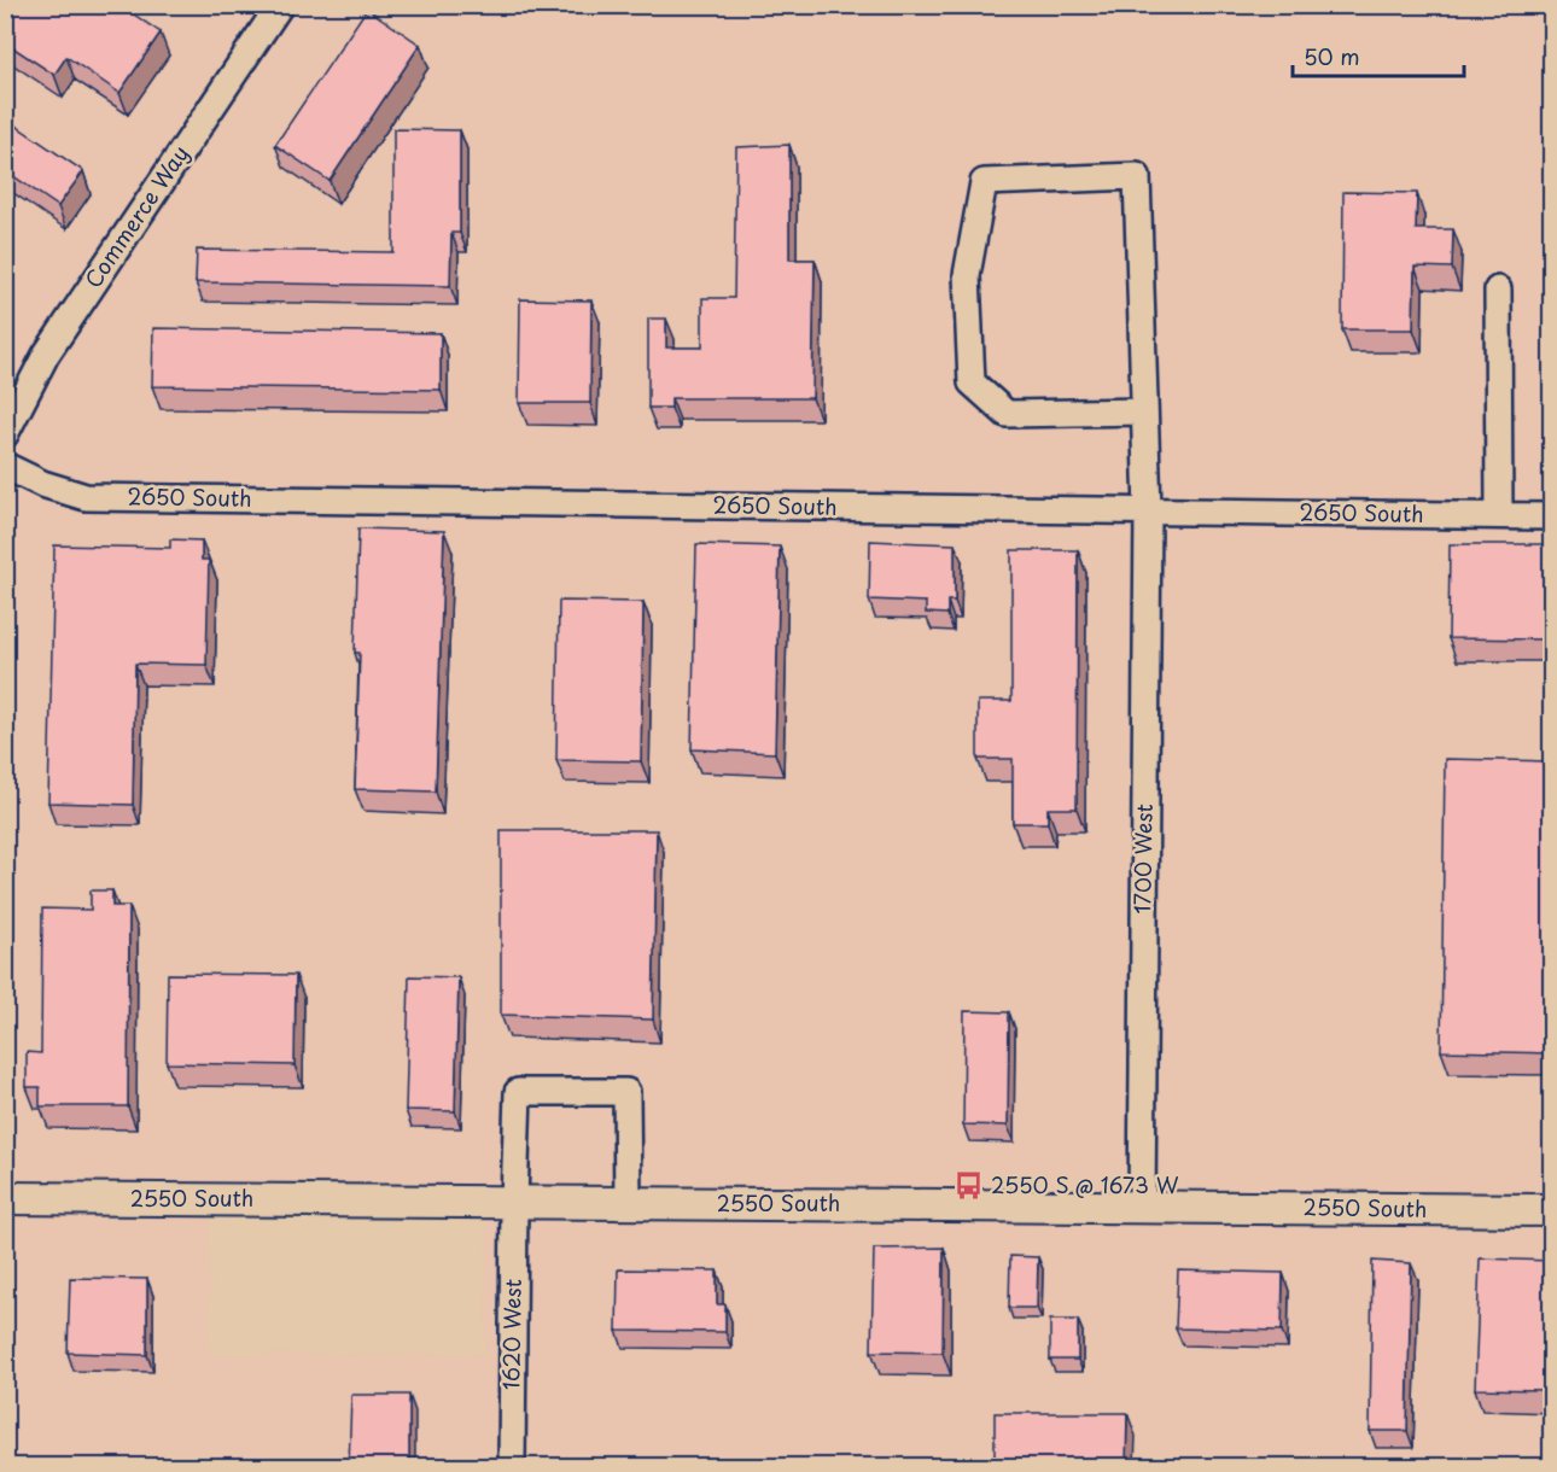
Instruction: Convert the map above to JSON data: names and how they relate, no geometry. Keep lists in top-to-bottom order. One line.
{"streets":{"main road":["2550 South"],"street":["Commerce Way","2650 South","1700 West","1620 West"]},"crossings":[["2650 South","1700 West"],["1700 West","2550 South"],["2550 South","1620 West"]],"places":{"bus stop":["2550 S @ 1673 W"]},"scale_bar":"50 m"}
